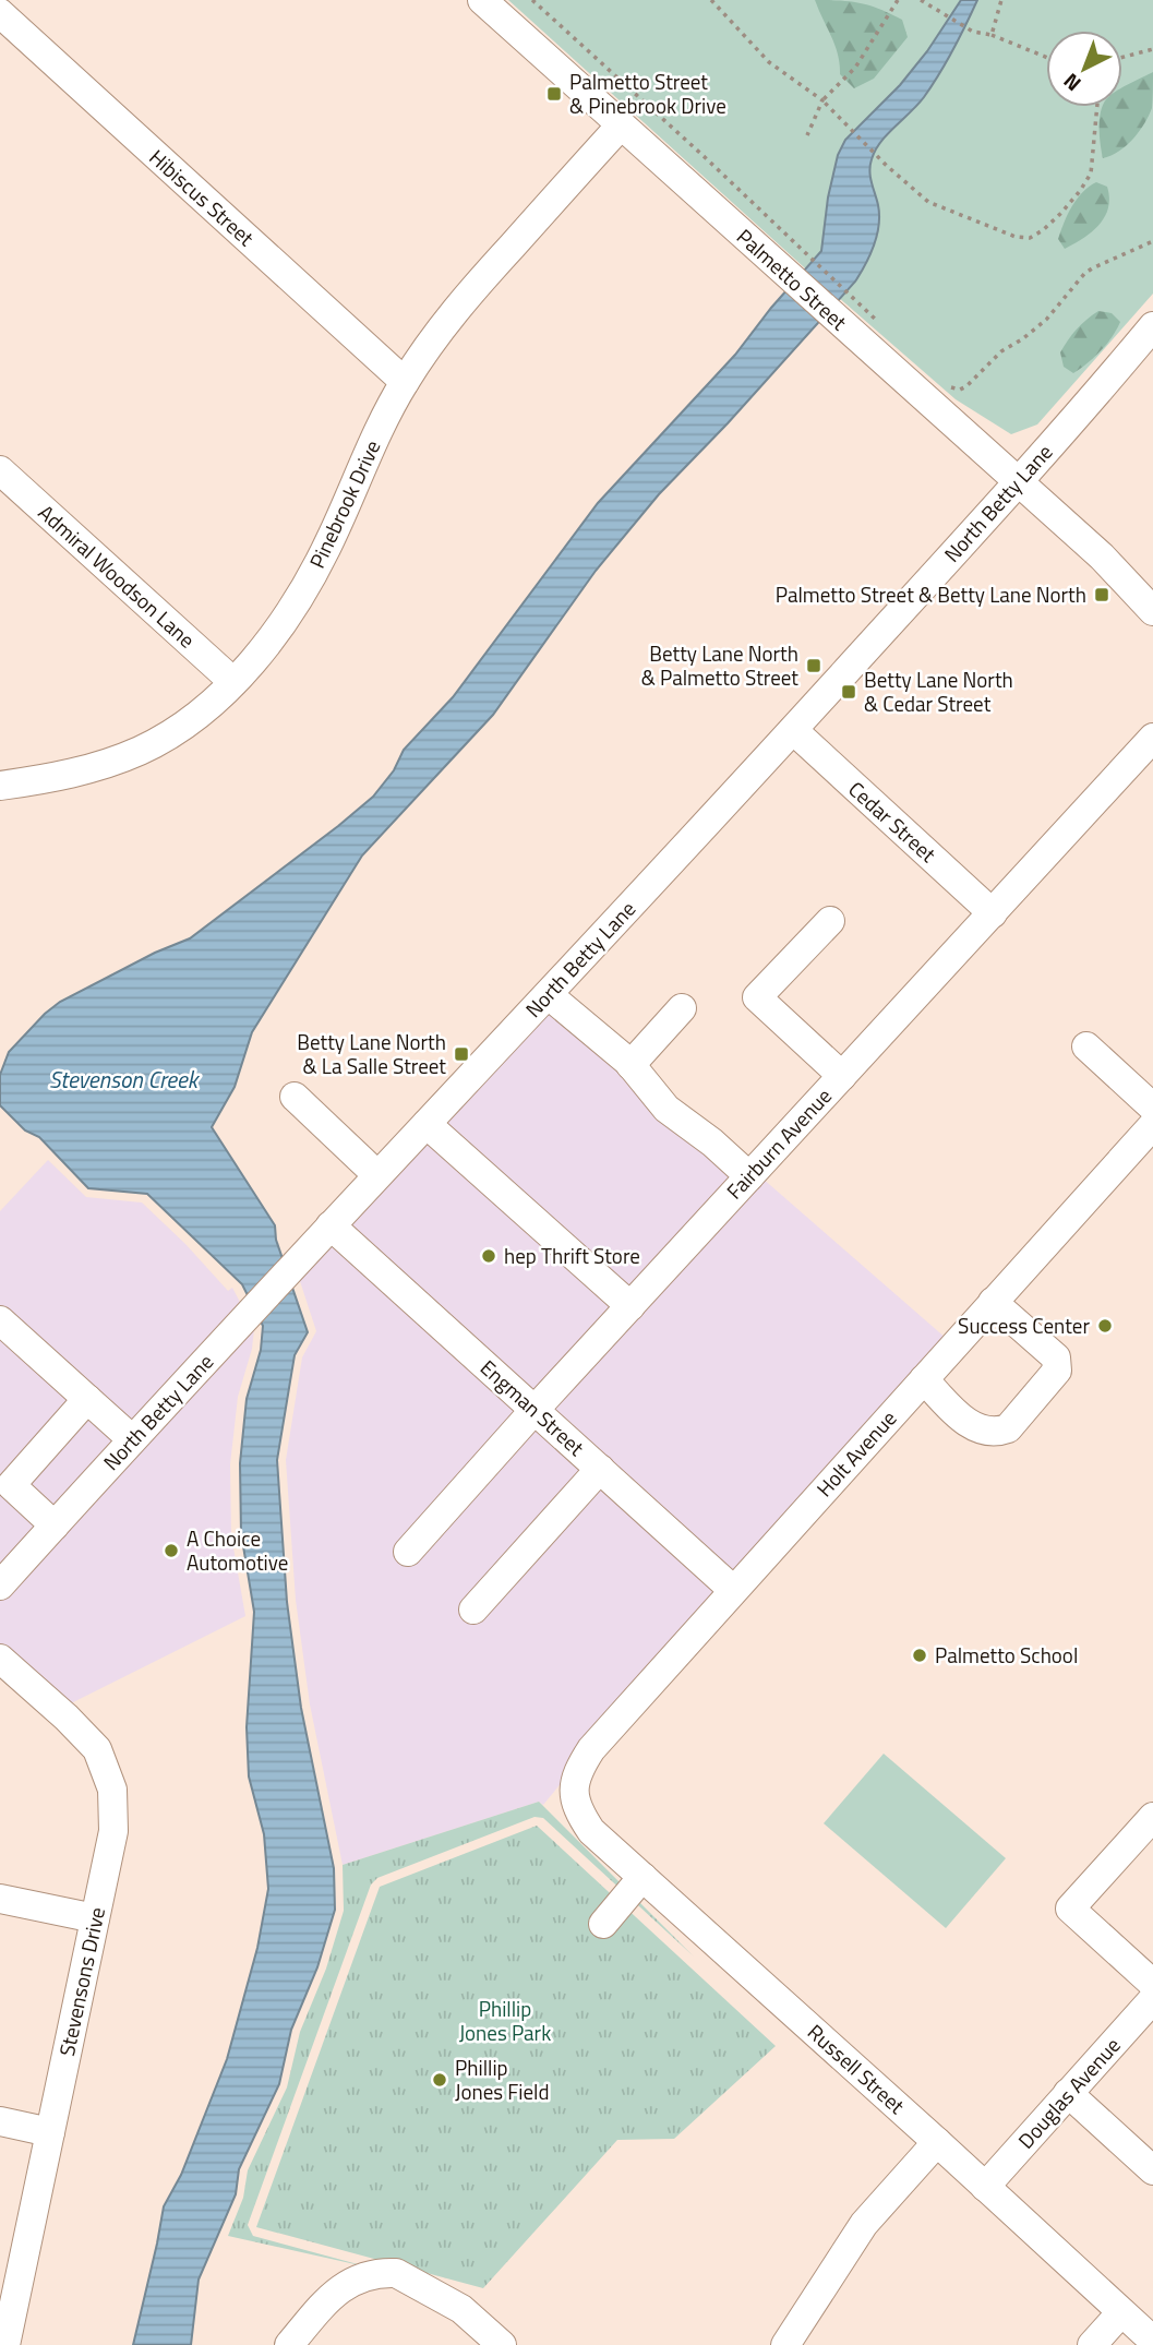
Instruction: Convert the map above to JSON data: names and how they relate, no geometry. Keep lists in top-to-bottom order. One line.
{"streets":{"street":["Hibiscus Street","Palmetto Street","North Betty Lane","Pinebrook Drive","Admiral Woodson Lane","Cedar Street","Fairburn Avenue","Engman Street","Holt Avenue","Stevensons Drive","Russell Street","Douglas Avenue"]},"crossings":[["Hibiscus Street","Pinebrook Drive"],["Palmetto Street","North Betty Lane"],["Palmetto Street","Pinebrook Drive"],["North Betty Lane","Cedar Street"],["North Betty Lane","Engman Street"],["Pinebrook Drive","Admiral Woodson Lane"],["Cedar Street","Fairburn Avenue"],["Fairburn Avenue","Engman Street"],["Engman Street","Holt Avenue"],["Holt Avenue","Russell Street"],["Russell Street","Douglas Avenue"]],"water":["Stevenson Creek"],"parks":["Phillip Jones Park"],"places":{"transit":["Palmetto Street & Pinebrook Drive","Palmetto Street & Betty Lane North","Betty Lane North & Palmetto Street","Betty Lane North & Cedar Street","Betty Lane North & La Salle Street"],"other":["hep Thrift Store","Success Center","A Choice Automotive","Palmetto School","Phillip Jones Field"]},"north":"bottom left"}
